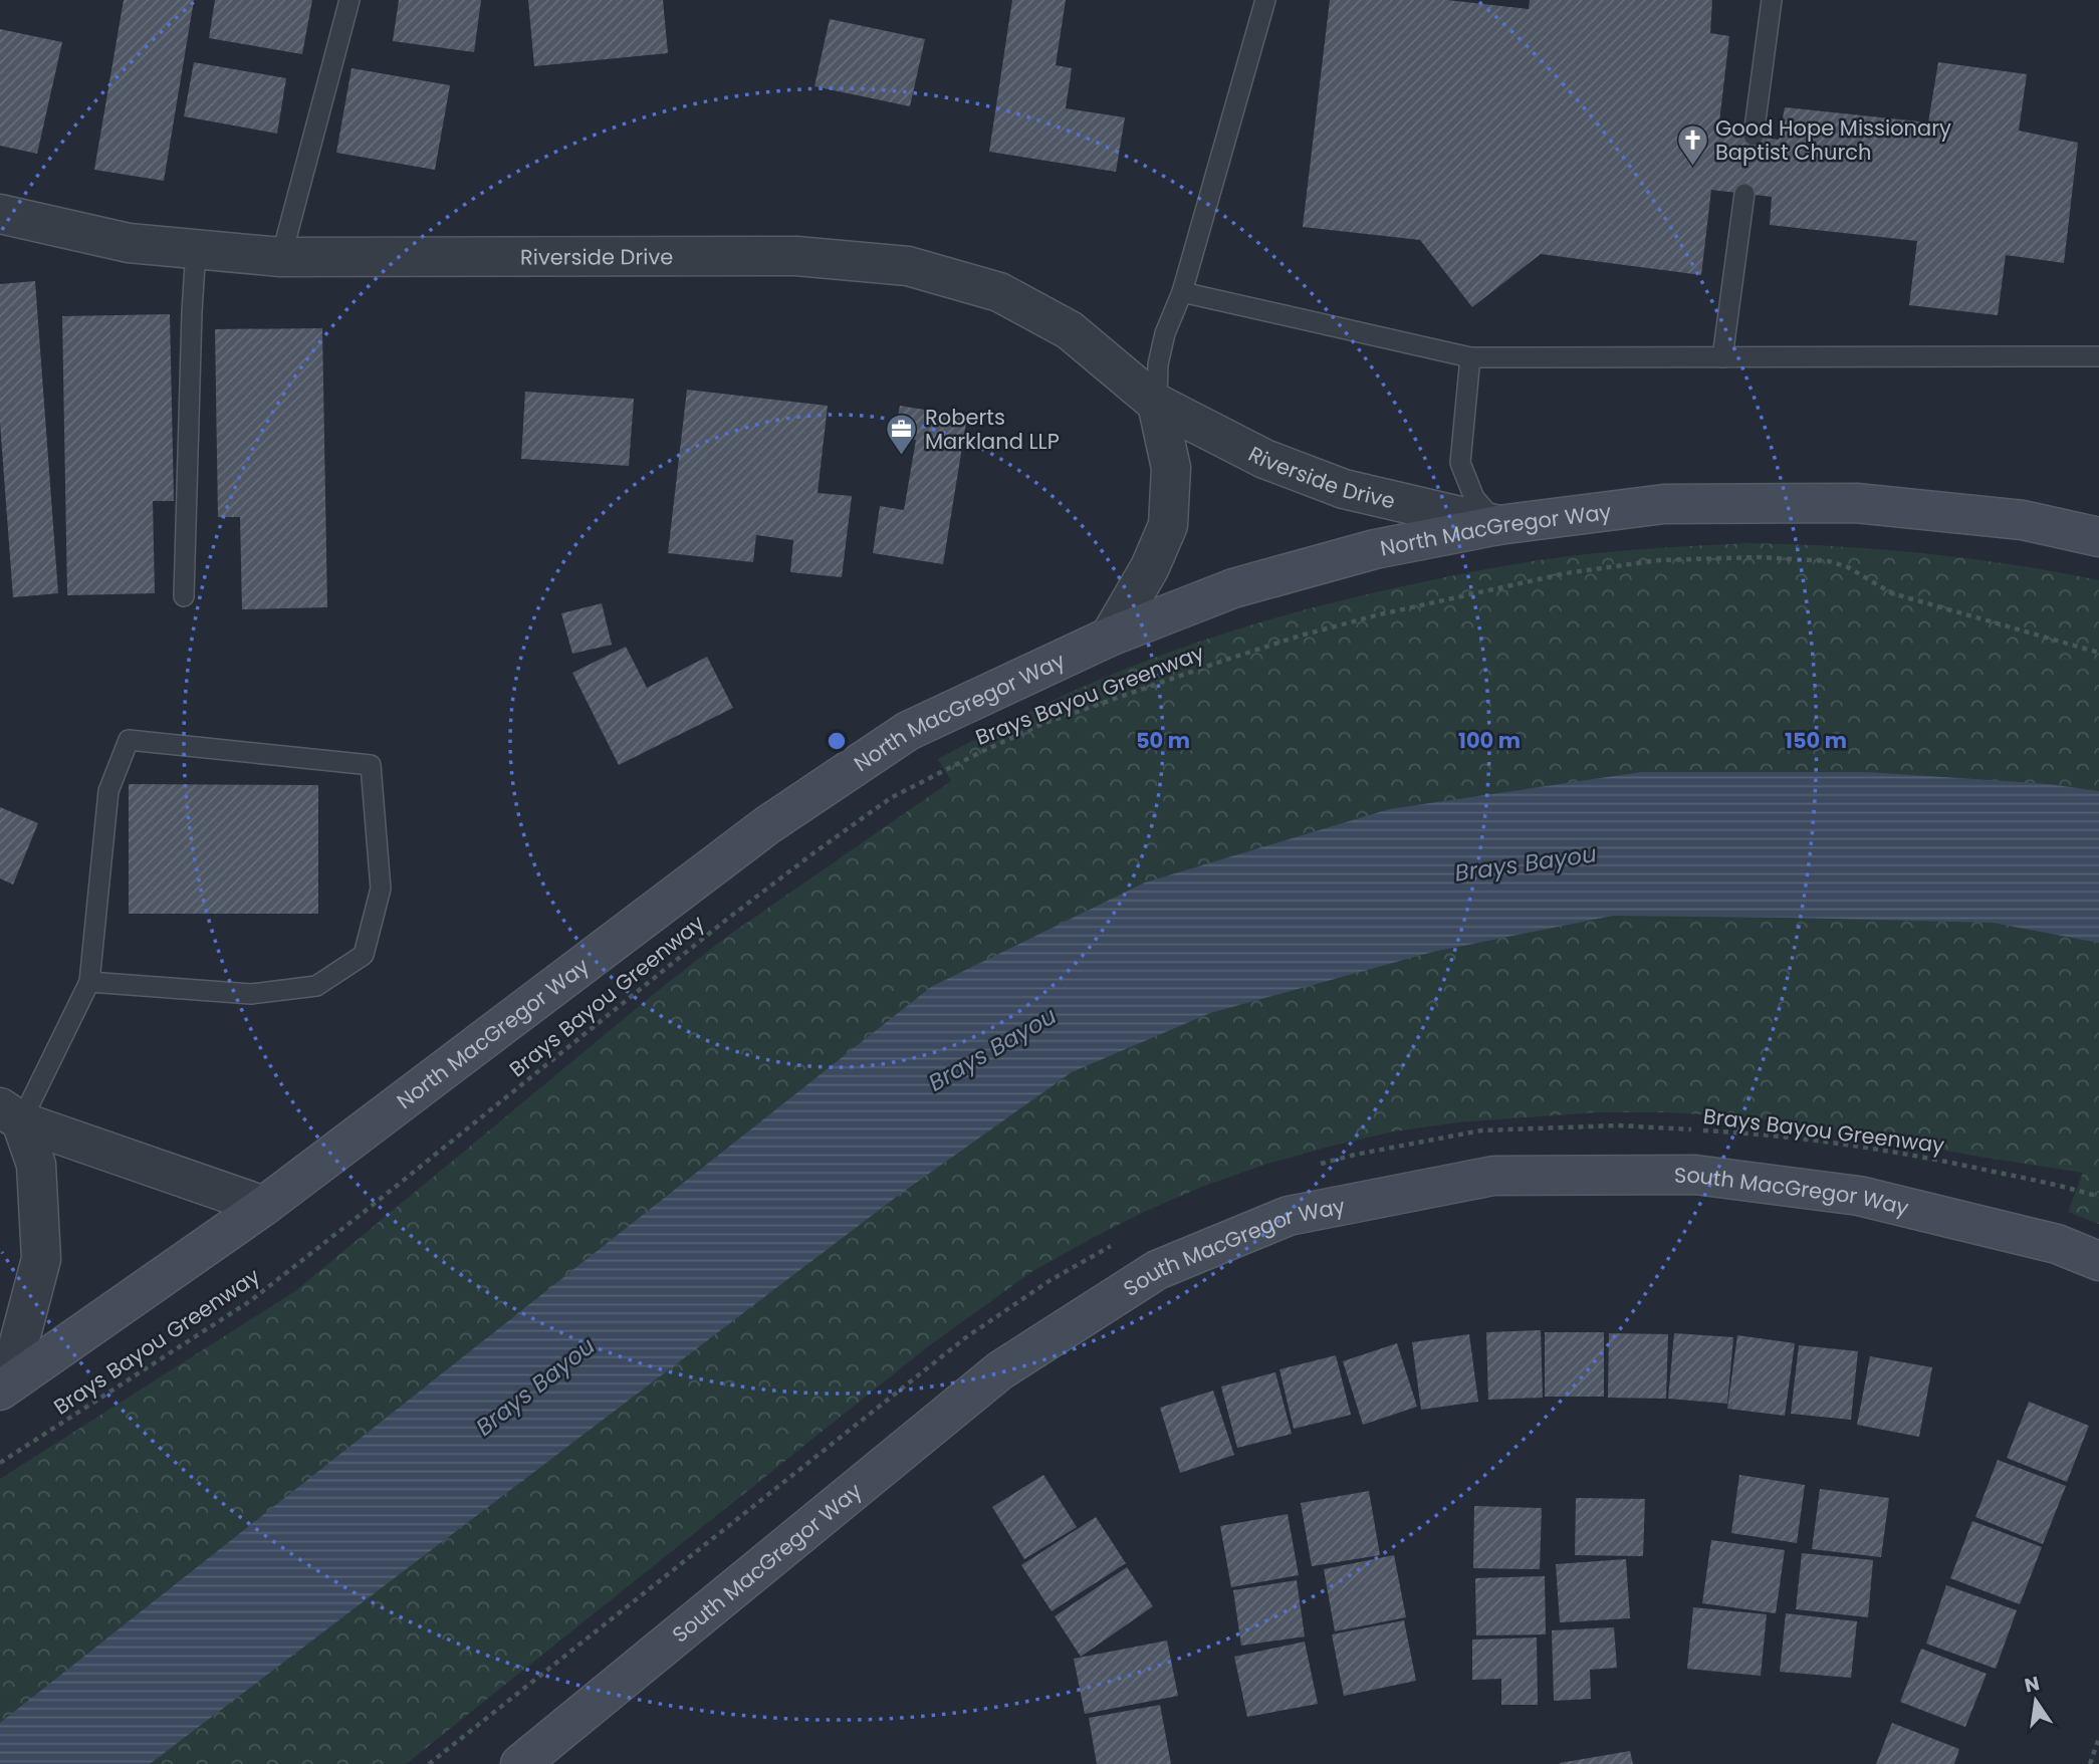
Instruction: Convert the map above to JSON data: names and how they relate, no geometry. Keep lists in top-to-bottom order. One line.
{"streets":{"main road":["North MacGregor Way","South MacGregor Way"],"street":["Riverside Drive"],"path":["Brays Bayou Greenway"]},"crossings":[["Riverside Drive","North MacGregor Way"]],"water":["Brays Bayou"],"places":{"church":["Good Hope Missionary Baptist Church"],"office":["Roberts Markland LLP"]},"north":"top","rings":["50 m","100 m","150 m"]}
